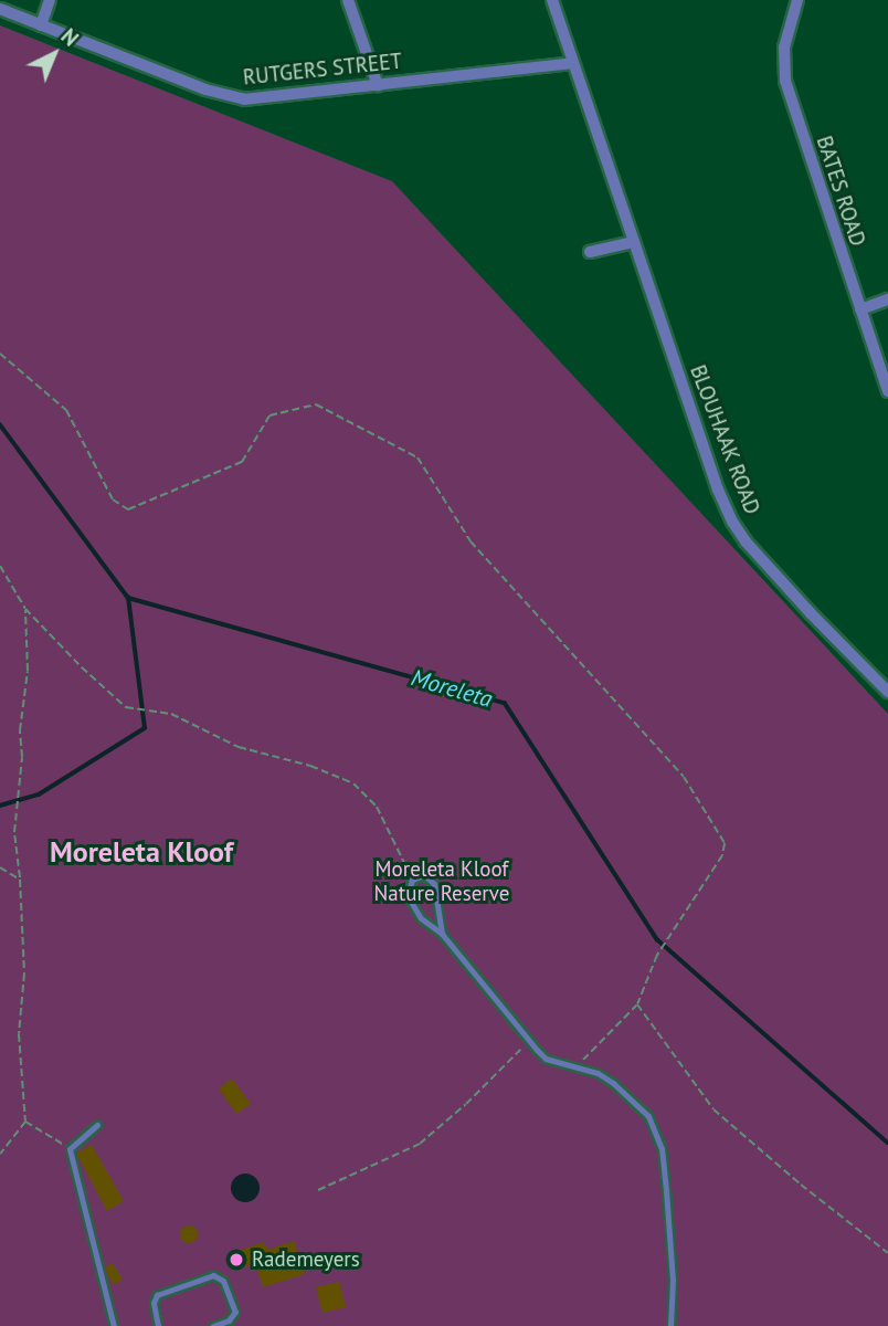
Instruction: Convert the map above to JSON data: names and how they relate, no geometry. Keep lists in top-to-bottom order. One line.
{"streets":{"street":["RUTGERS STREET","BATES ROAD","BLOUHAAK ROAD"]},"crossings":[["RUTGERS STREET","BLOUHAAK ROAD"]],"districts":["Moreleta Kloof"],"water":["Moreleta"],"parks":["Moreleta Kloof Nature Reserve"],"places":["Rademeyers"],"north":"top right"}
